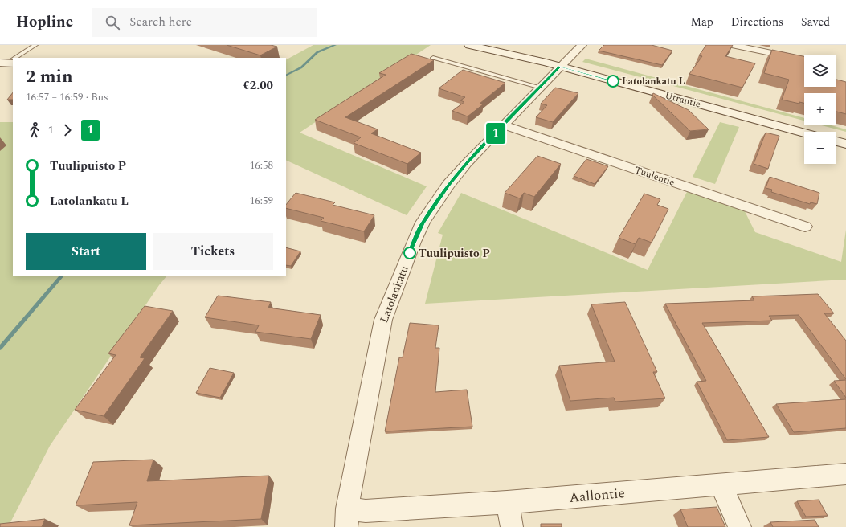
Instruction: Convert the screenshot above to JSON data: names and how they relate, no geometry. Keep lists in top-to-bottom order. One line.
{"streets":{"main road":["Utrantie"],"street":["Tuulentie","Latolankatu","Aallontie"]},"crossings":[["Utrantie","Latolankatu"],["Tuulentie","Latolankatu"],["Latolankatu","Aallontie"]],"places":["Latolankatu L","Tuulipuisto P"],"lines":["bus line 1"],"page":{"header":"Hopline","search":"Search here","nav":["Map","Directions","Saved"],"on_map":"1","map_buttons":["+","−"],"heading":["2 min","16:57 – 16:59 · Bus","€2.00"],"legs":["1","1"],"list":[{"name":"Tuulipuisto P","value":"16:58"},{"name":"Latolankatu L","value":"16:59"}],"buttons":["Start","Tickets"]}}
